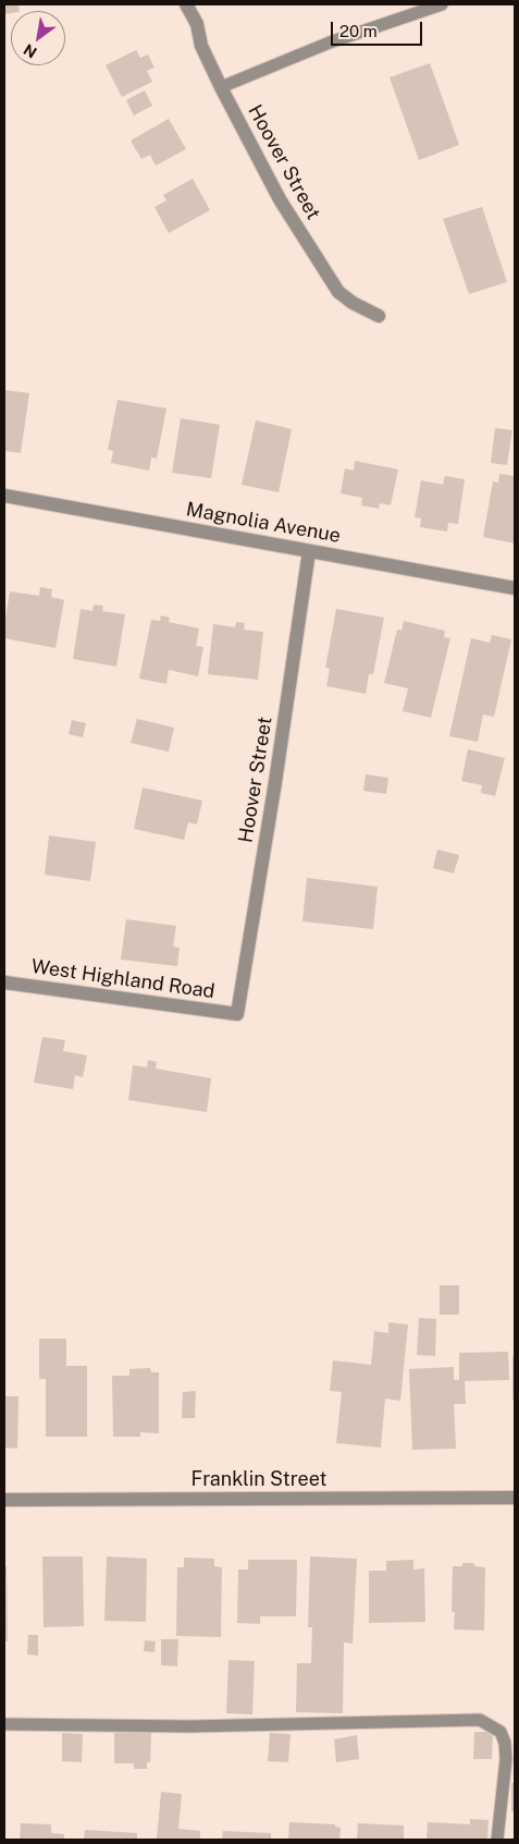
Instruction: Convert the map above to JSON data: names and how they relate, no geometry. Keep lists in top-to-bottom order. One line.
{"streets":{"street":["Hoover Street","Magnolia Avenue","West Highland Road","Franklin Street"]},"crossings":[["Hoover Street","Magnolia Avenue"],["Hoover Street","West Highland Road"]],"scale_bar":"20 m","north":"bottom left"}
